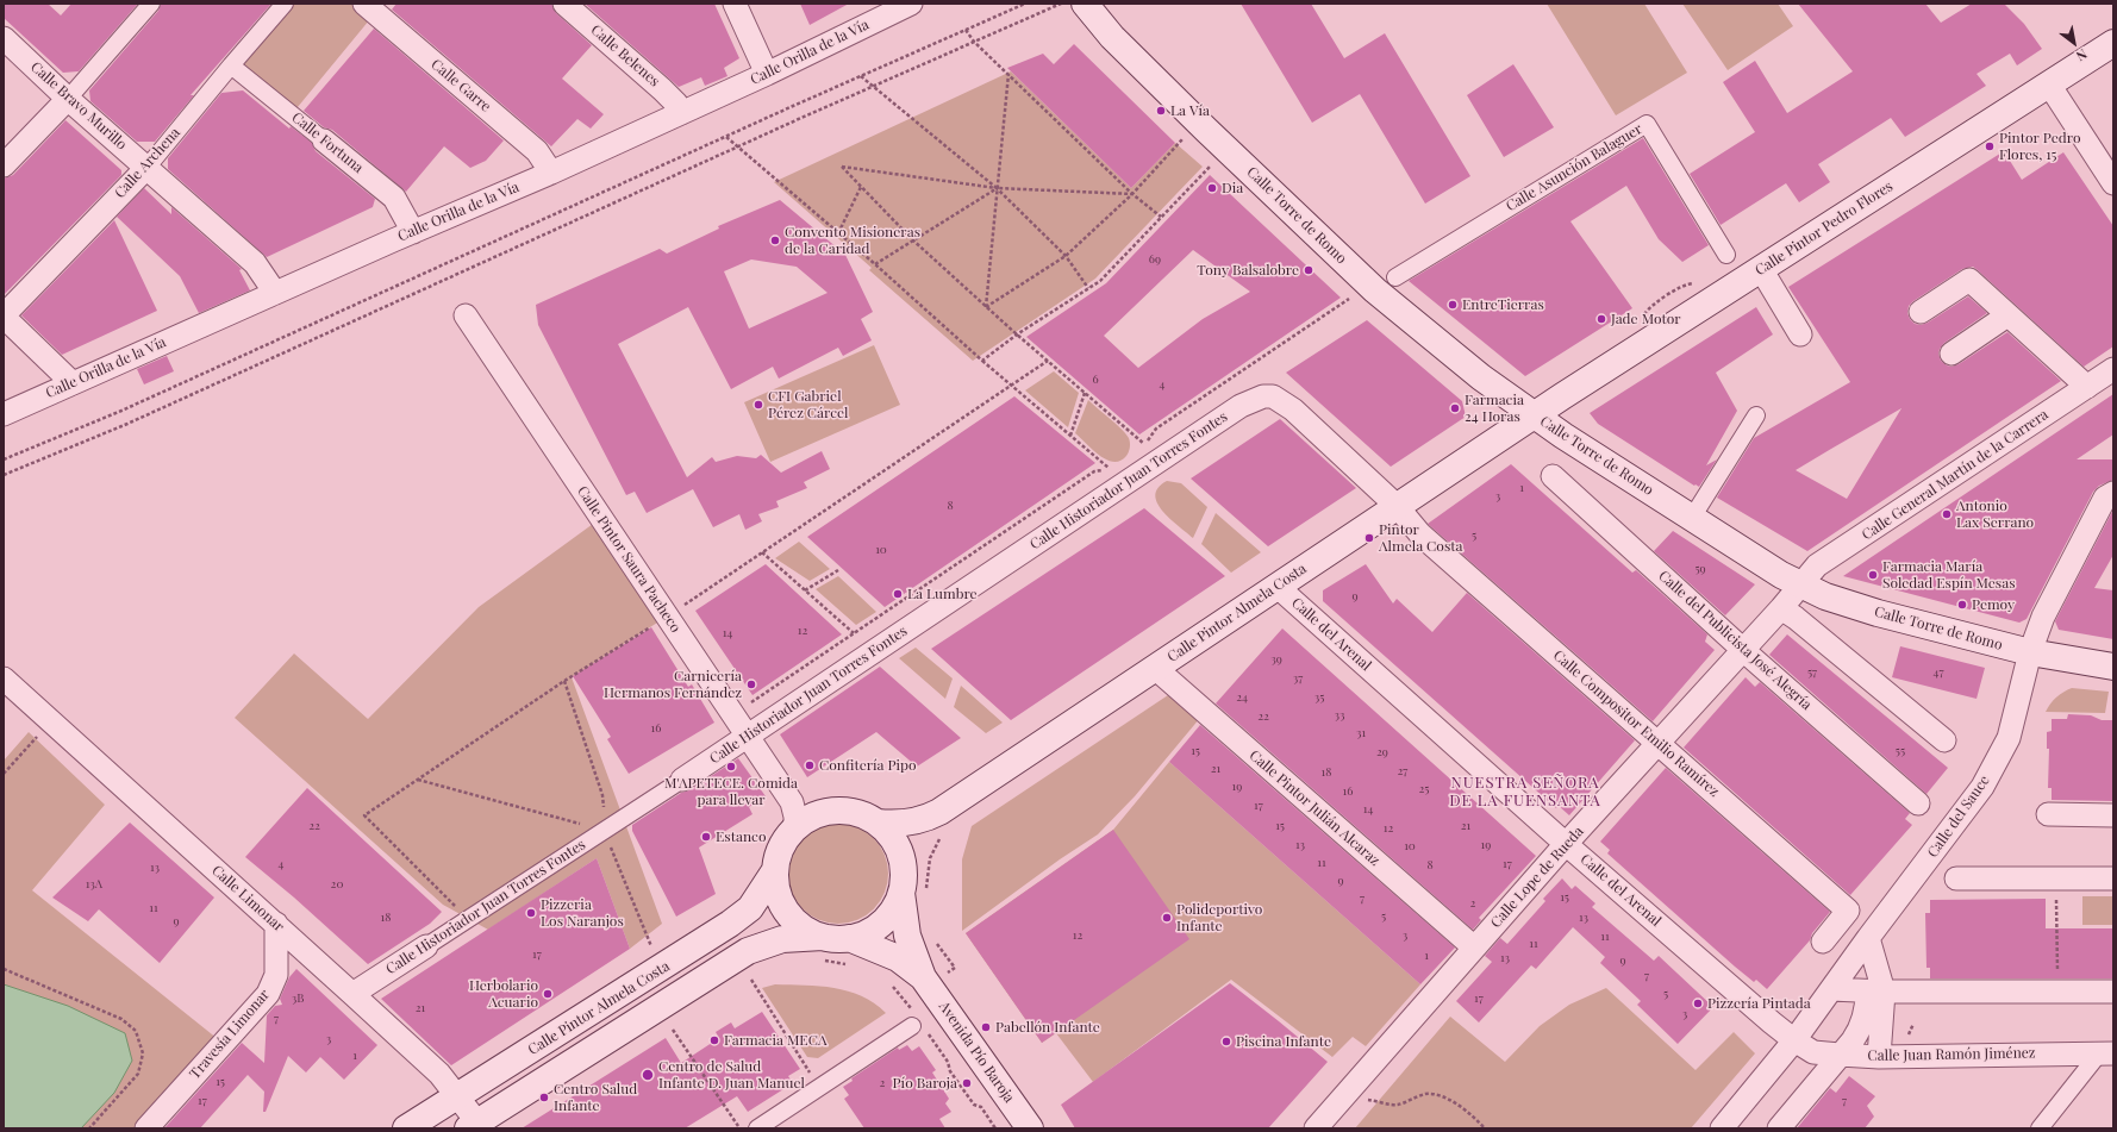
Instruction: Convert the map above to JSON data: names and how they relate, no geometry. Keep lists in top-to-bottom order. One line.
{"streets":{"main road":["Calle Torre de Romo","Calle Pintor Pedro Flores","Calle Pintor Almela Costa","Avenida Pío Baroja"],"street":["Calle Orilla de la Vía","Calle Belenes","Calle Garre","Calle Bravo Murillo","Calle Fortuna","Calle Archena","Calle Asunción Balaguer","Calle General Martín de la Carrera","Calle Historiador Juan Torres Fontes","Calle Pintor Saura Pacheco","Calle del Arenal","Calle del Publicista José Alegría","Calle Compositor Emilio Ramírez","Calle Pintor Julián Alcaraz","Calle del Sauce","Calle Lope de Rueda","Calle Limonar","Travesía Limonar","Calle Juan Ramón Jiménez"]},"crossings":[["Calle Orilla de la Vía","Calle Belenes"],["Calle Orilla de la Vía","Calle Garre"],["Calle Orilla de la Vía","Calle Bravo Murillo"],["Calle Orilla de la Vía","Calle Fortuna"],["Calle Bravo Murillo","Calle Archena"],["Calle Fortuna","Calle Archena"],["Calle Torre de Romo","Calle Pintor Pedro Flores"],["Calle Torre de Romo","Calle General Martín de la Carrera"],["Calle Torre de Romo","Calle Pintor Almela Costa"],["Calle Torre de Romo","Calle del Sauce"],["Calle Torre de Romo","Calle Lope de Rueda"],["Calle Pintor Pedro Flores","Calle Pintor Almela Costa"],["Calle General Martín de la Carrera","Calle Lope de Rueda"],["Calle Historiador Juan Torres Fontes","Calle Pintor Saura Pacheco"],["Calle Historiador Juan Torres Fontes","Calle Compositor Emilio Ramírez"],["Calle Historiador Juan Torres Fontes","Calle Limonar"],["Calle Pintor Saura Pacheco","Calle Pintor Almela Costa"],["Calle Pintor Saura Pacheco","Avenida Pío Baroja"],["Calle Pintor Almela Costa","Calle del Arenal"],["Calle Pintor Almela Costa","Calle Compositor Emilio Ramírez"],["Calle Pintor Almela Costa","Calle Pintor Julián Alcaraz"],["Calle Pintor Almela Costa","Calle Limonar"],["Calle Pintor Almela Costa","Avenida Pío Baroja"],["Calle del Arenal","Calle del Sauce"],["Calle del Arenal","Calle Lope de Rueda"],["Calle del Arenal","Calle Juan Ramón Jiménez"],["Calle del Publicista José Alegría","Calle Lope de Rueda"],["Calle Compositor Emilio Ramírez","Calle Lope de Rueda"],["Calle Pintor Julián Alcaraz","Calle Lope de Rueda"],["Calle del Sauce","Calle Juan Ramón Jiménez"],["Calle Limonar","Travesía Limonar"]],"districts":["NUESTRA SEÑORA DE LA FUENSANTA"],"places":["La Vía","Pintor Pedro Flores, 15","Dia","Convento Misioneras de la Caridad","Tony Balsalobre","EntreTierras","Jade Motor","CFI Gabriel Pérez Cárcel","Farmacia 24 Horas","Antonio Lax Serrano","Pintor Almela Costa","Farmacia María Soledad Espín Mesas","La Lumbre","Pemoy","Carnicería Hermanos Fernández","Confitería Pipo","M'APETECE. Comida para llevar","Estanco","Pizzeria Los Naranjos","Polideportivo Infante","Herbolario Acuario","Pizzería Pintada","Pabellón Infante","Farmacia MECA","Piscina Infante","Centro de Salud Infante D. Juan Manuel","Pío Baroja","Centro Salud Infante"],"house_numbers":["69","6","4","1","3","8","5","10","59","9","12","14","39","57","47","37","24","35","33","22","16","31","15","55","29","21","27","18","19","25","16","17","14","22","15","21","12","13","19","10","11","4","17","8","13","9","13A","20","15","7","2","11","5","18","13","9","12","3","11","11","17","1","13","9","7","5","3B","17","21","3","7","3","1","15","2","17","7"],"north":"bottom right"}
